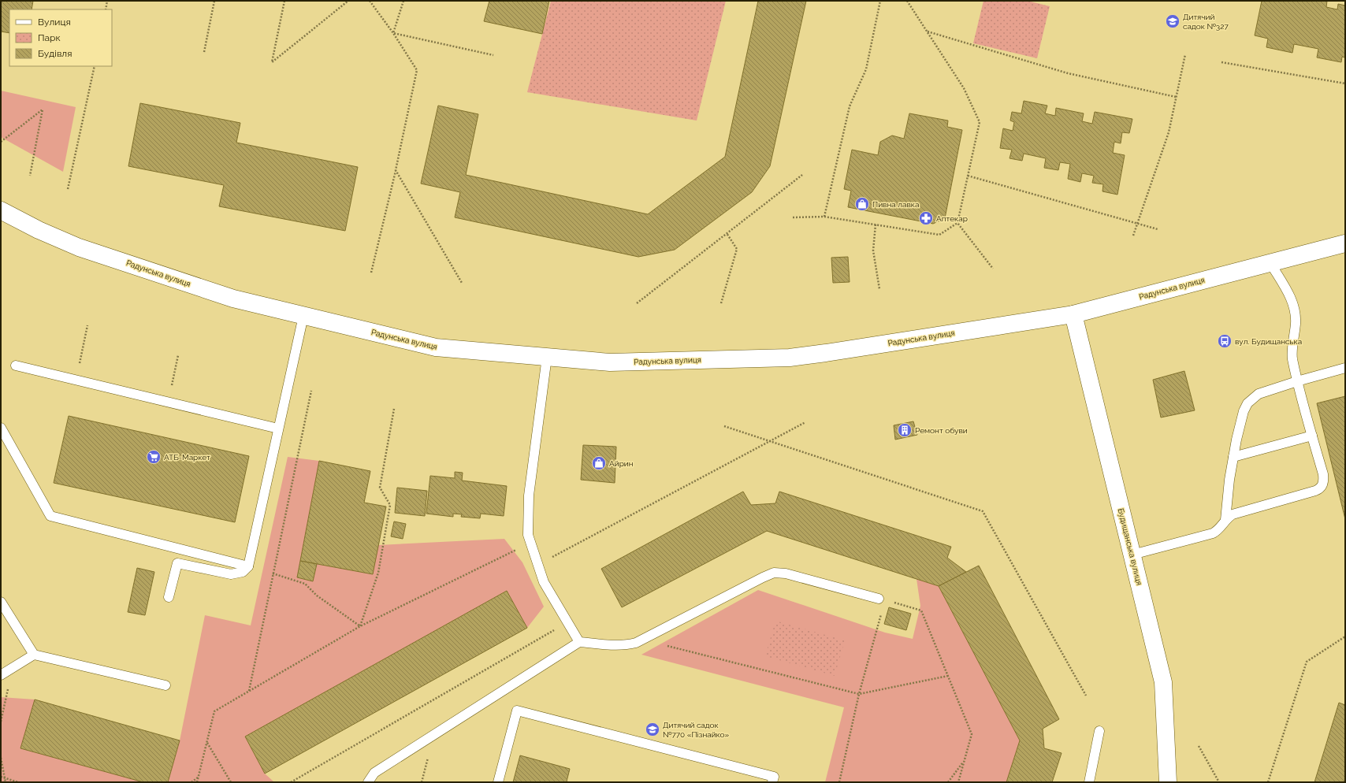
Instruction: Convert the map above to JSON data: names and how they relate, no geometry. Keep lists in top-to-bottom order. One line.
{"streets":{"main road":["Радунська вулиця","Будищанська вулиця"]},"crossings":[["Радунська вулиця","Будищанська вулиця"]],"places":{"school or university":["Дитячий садок №327","Дитячий садок №770 «Пізнайко»"],"shop":["Пивна лавка","Айрин"],"pharmacy":["Аптекар"],"bus stop":["вул. Будищанська"],"building":["Ремонт обуви"],"supermarket":["АТБ-Маркет"]},"legend":["Вулиця","Парк","Будівля"]}
